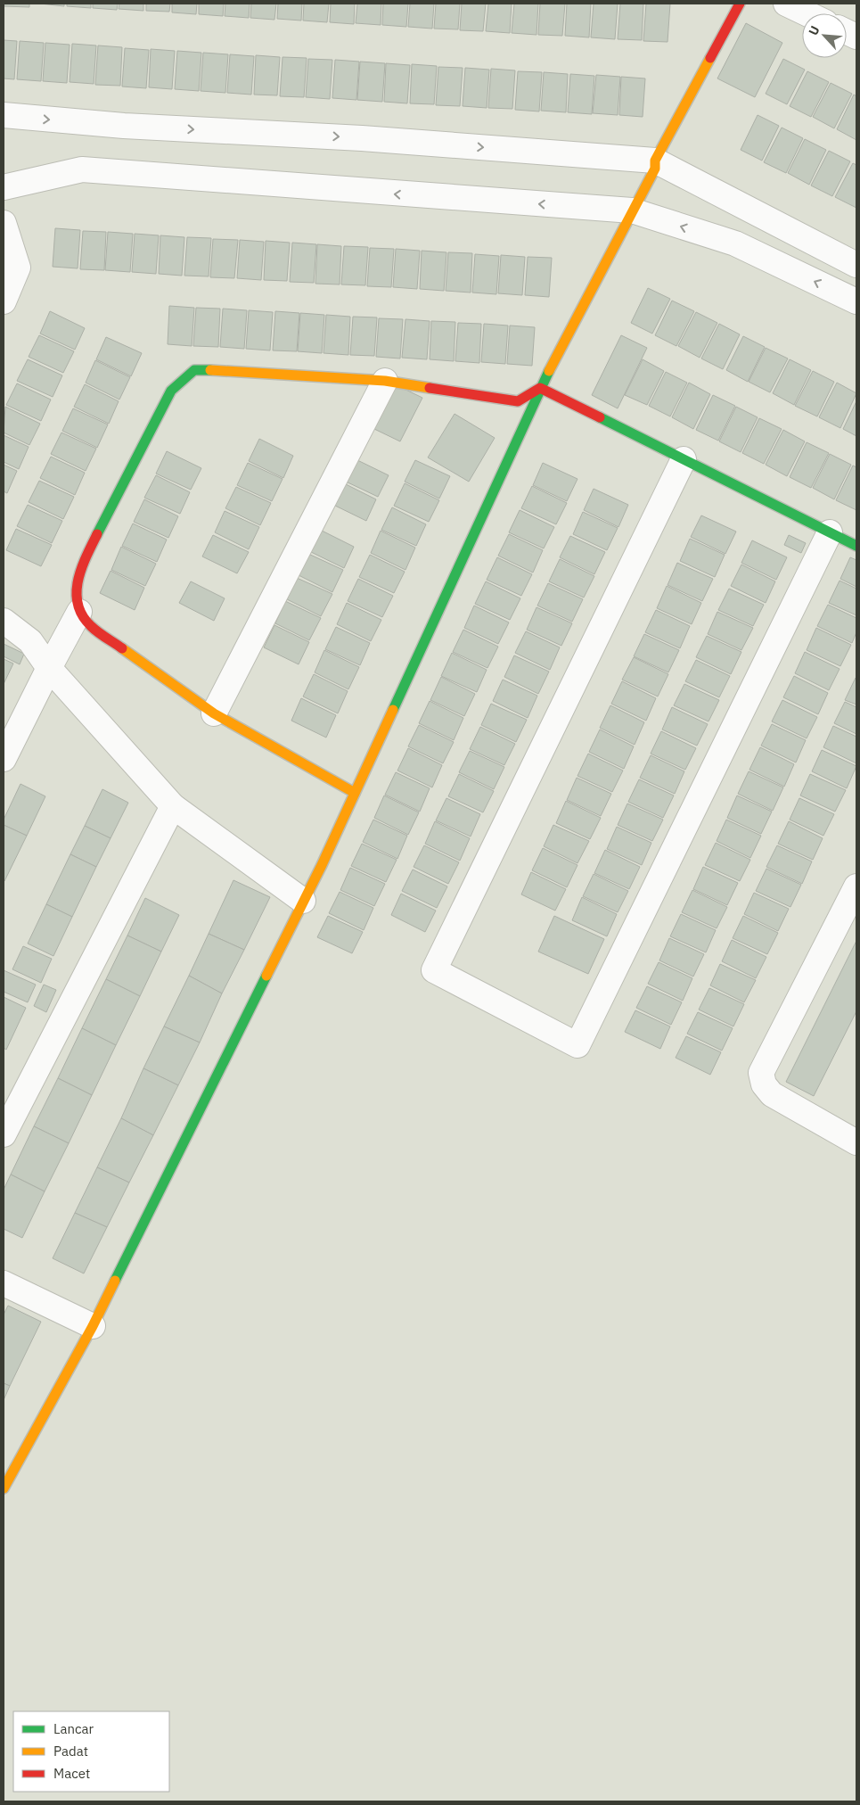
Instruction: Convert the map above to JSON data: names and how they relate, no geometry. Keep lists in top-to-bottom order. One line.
{"legend":["Lancar","Padat","Macet"],"north":"top left"}
